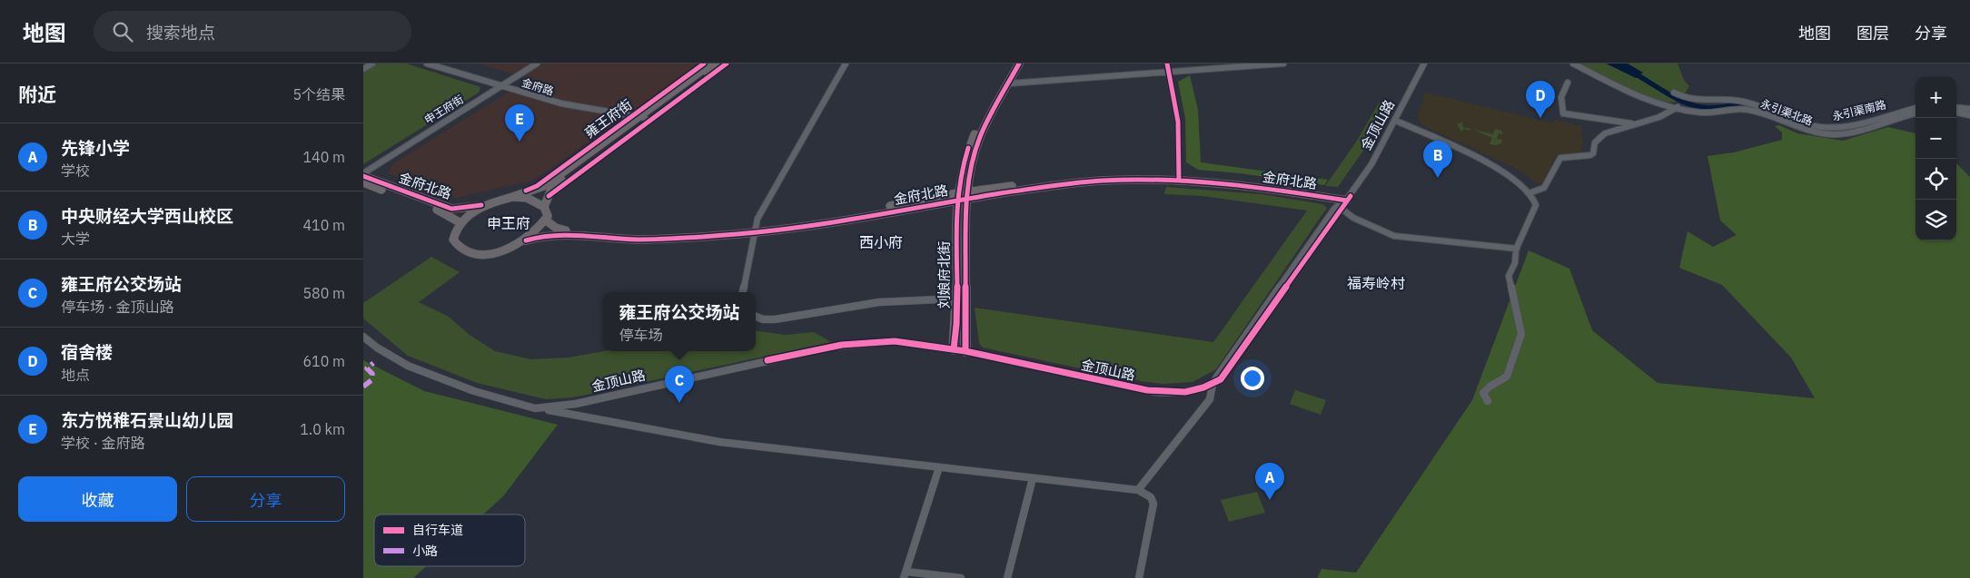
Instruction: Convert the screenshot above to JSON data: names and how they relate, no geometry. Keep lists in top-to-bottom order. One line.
{"streets":{"main road":["雍王府街","金府北路","刘娘府北街"],"street":["金府路","申王府街","永引渠南路","永引渠北路","金顶山路"]},"crossings":[["金府路","申王府街"],["金府路","雍王府街"],["申王府街","金府北路"],["雍王府街","金府北路"],["金顶山路","金府北路"],["金顶山路","刘娘府北街"],["金府北路","刘娘府北街"]],"districts":["申王府","西小府","福寿岭村"],"legend":["自行车道","小路"],"page":{"header":"地图","search":"搜索地点","nav":["地图","图层","分享"],"heading":["附近","5个结果"],"map_buttons":["+","−"],"pins":["D","E","B","C","A"],"list":[{"mark":"A","name":"先锋小学","note":"学校","value":"140 m"},{"mark":"B","name":"中央财经大学西山校区","note":"大学","value":"410 m"},{"mark":"C","name":"雍王府公交场站","note":"停车场 · 金顶山路","value":"580 m"},{"mark":"D","name":"宿舍楼","note":"地点","value":"610 m"},{"mark":"E","name":"东方悦稚石景山幼儿园","note":"学校 · 金府路","value":"1.0 km"}],"popup":["雍王府公交场站","停车场"],"buttons":["收藏","分享"]}}
